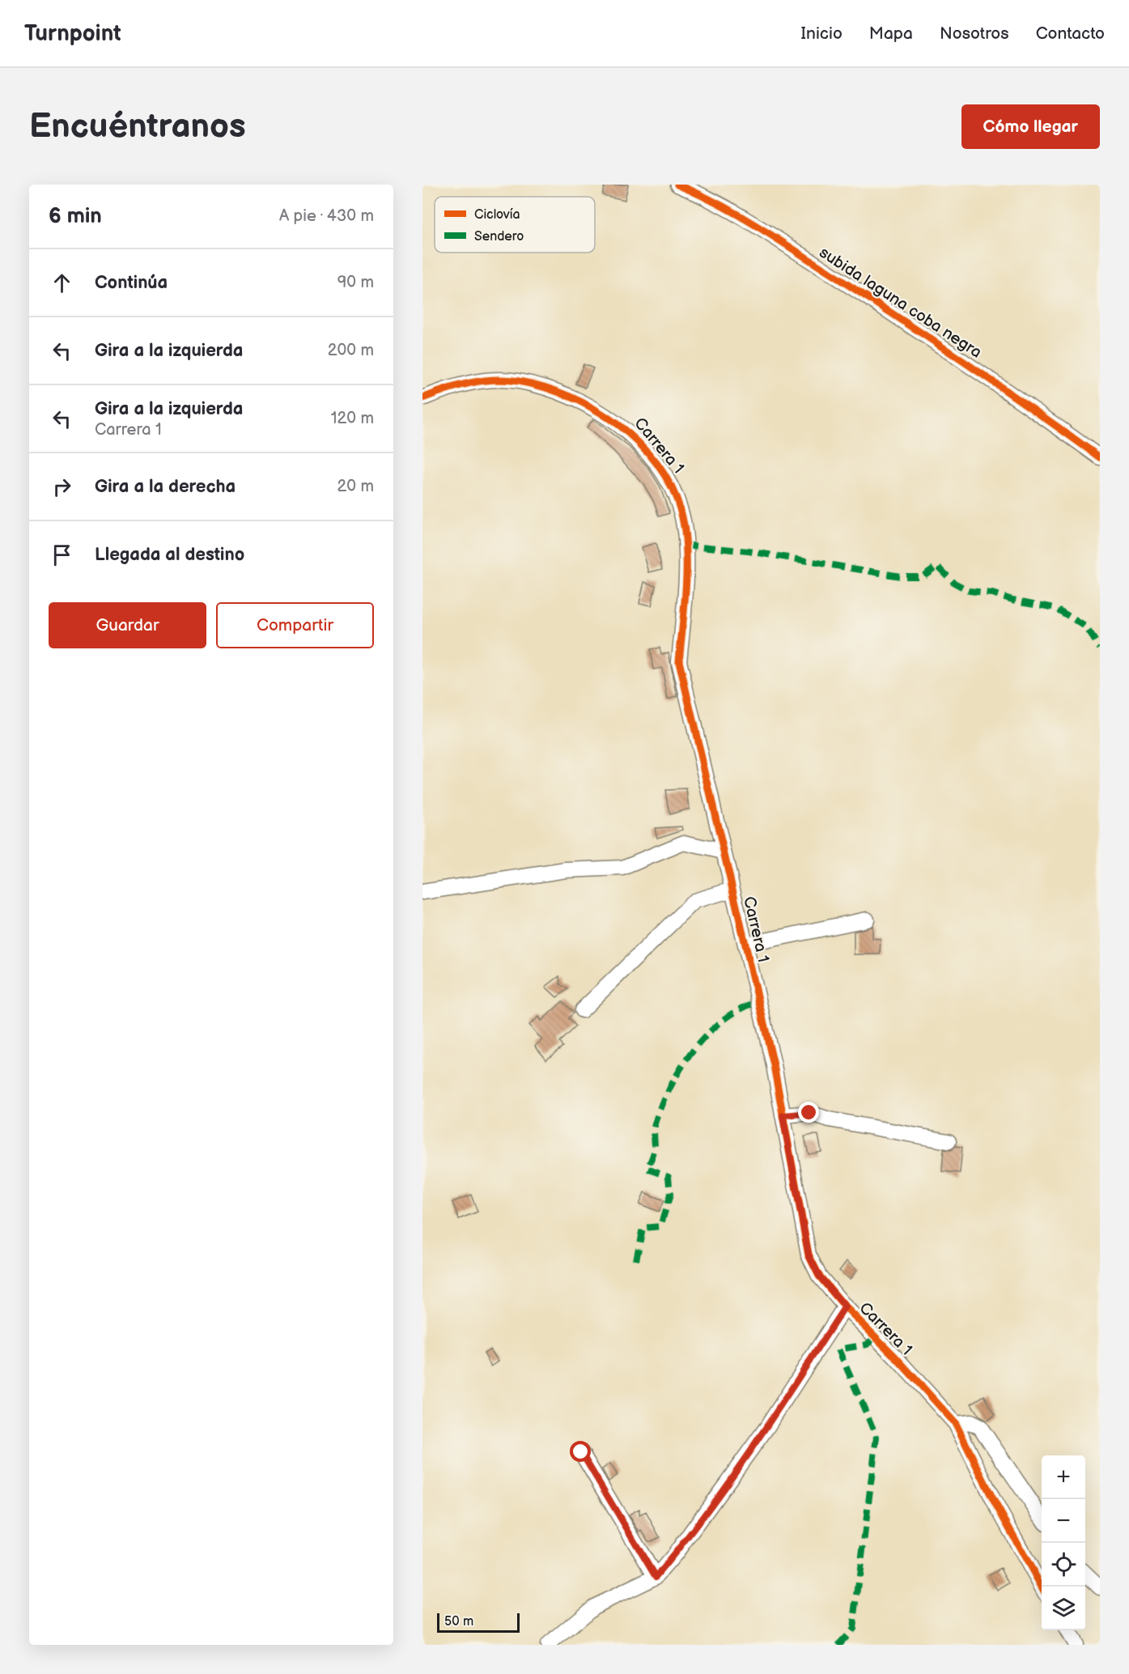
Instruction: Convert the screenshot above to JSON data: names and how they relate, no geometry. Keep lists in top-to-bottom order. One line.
{"streets":{"street":["subida laguna coba negra","Carrera 1"]},"legend":["Ciclovía","Sendero"],"scale_bar":"50 m","page":{"header":"Turnpoint","nav":["Inicio","Mapa","Nosotros","Contacto"],"buttons":["Cómo llegar",["Guardar","Compartir"]],"title":"Encuéntranos","heading":["6 min","A pie · 430 m"],"list":[["Continúa","90 m"],["Gira a la izquierda","200 m"],["Gira a la izquierda","Carrera 1","120 m"],["Gira a la derecha","20 m"],"Llegada al destino"],"map_buttons":["+","−"],"scale":"50 m"}}
